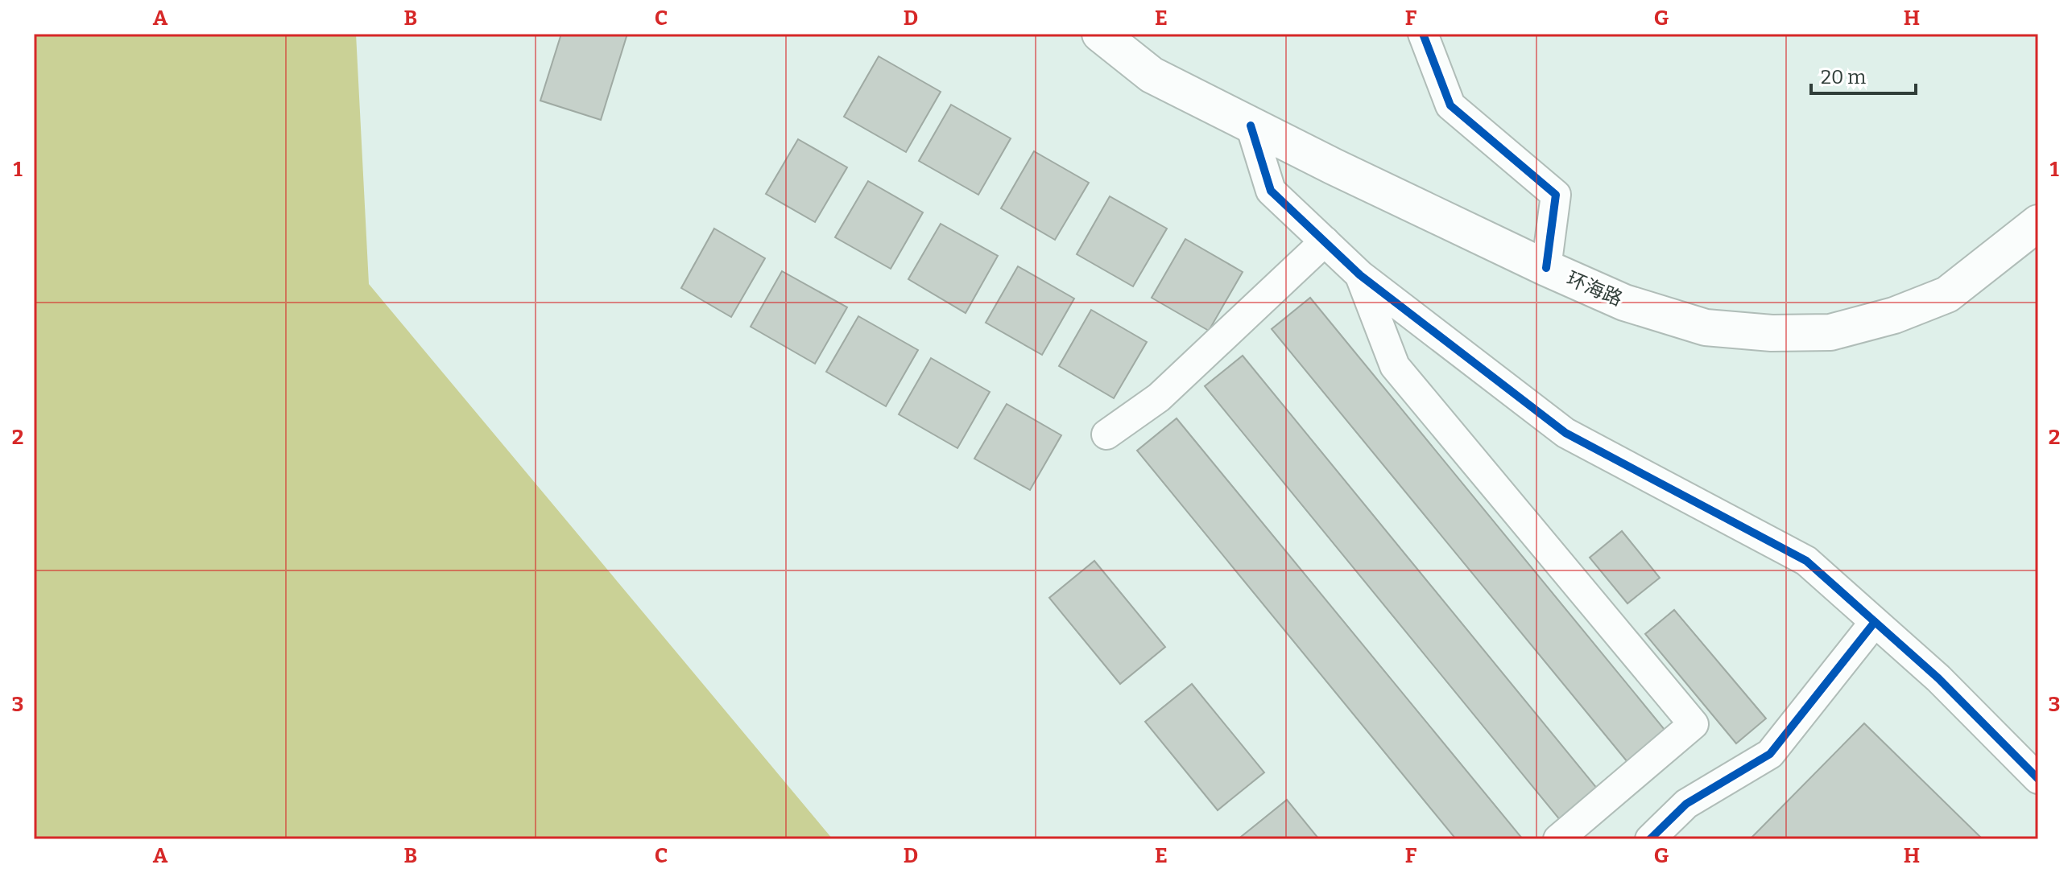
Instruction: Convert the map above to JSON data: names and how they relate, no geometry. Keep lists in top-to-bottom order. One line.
{"streets":{"main road":["环海路"]},"scale_bar":"20 m","grid":{"columns":["A","B","C","D","E","F","G","H"],"rows":["1","2","3"]}}
